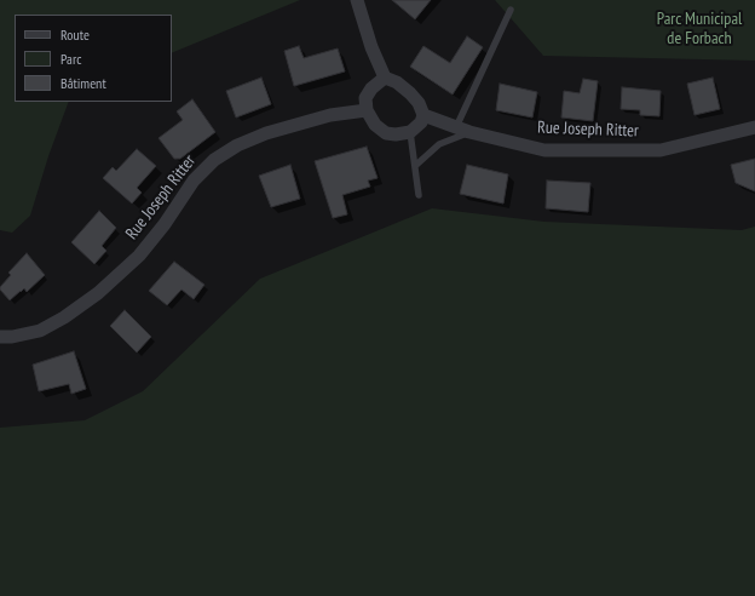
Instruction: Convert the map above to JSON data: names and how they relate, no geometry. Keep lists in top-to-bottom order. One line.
{"streets":{"street":["Rue Joseph Ritter"]},"parks":["Parc Municipal de Forbach"],"legend":["Route","Parc","Bâtiment"]}
